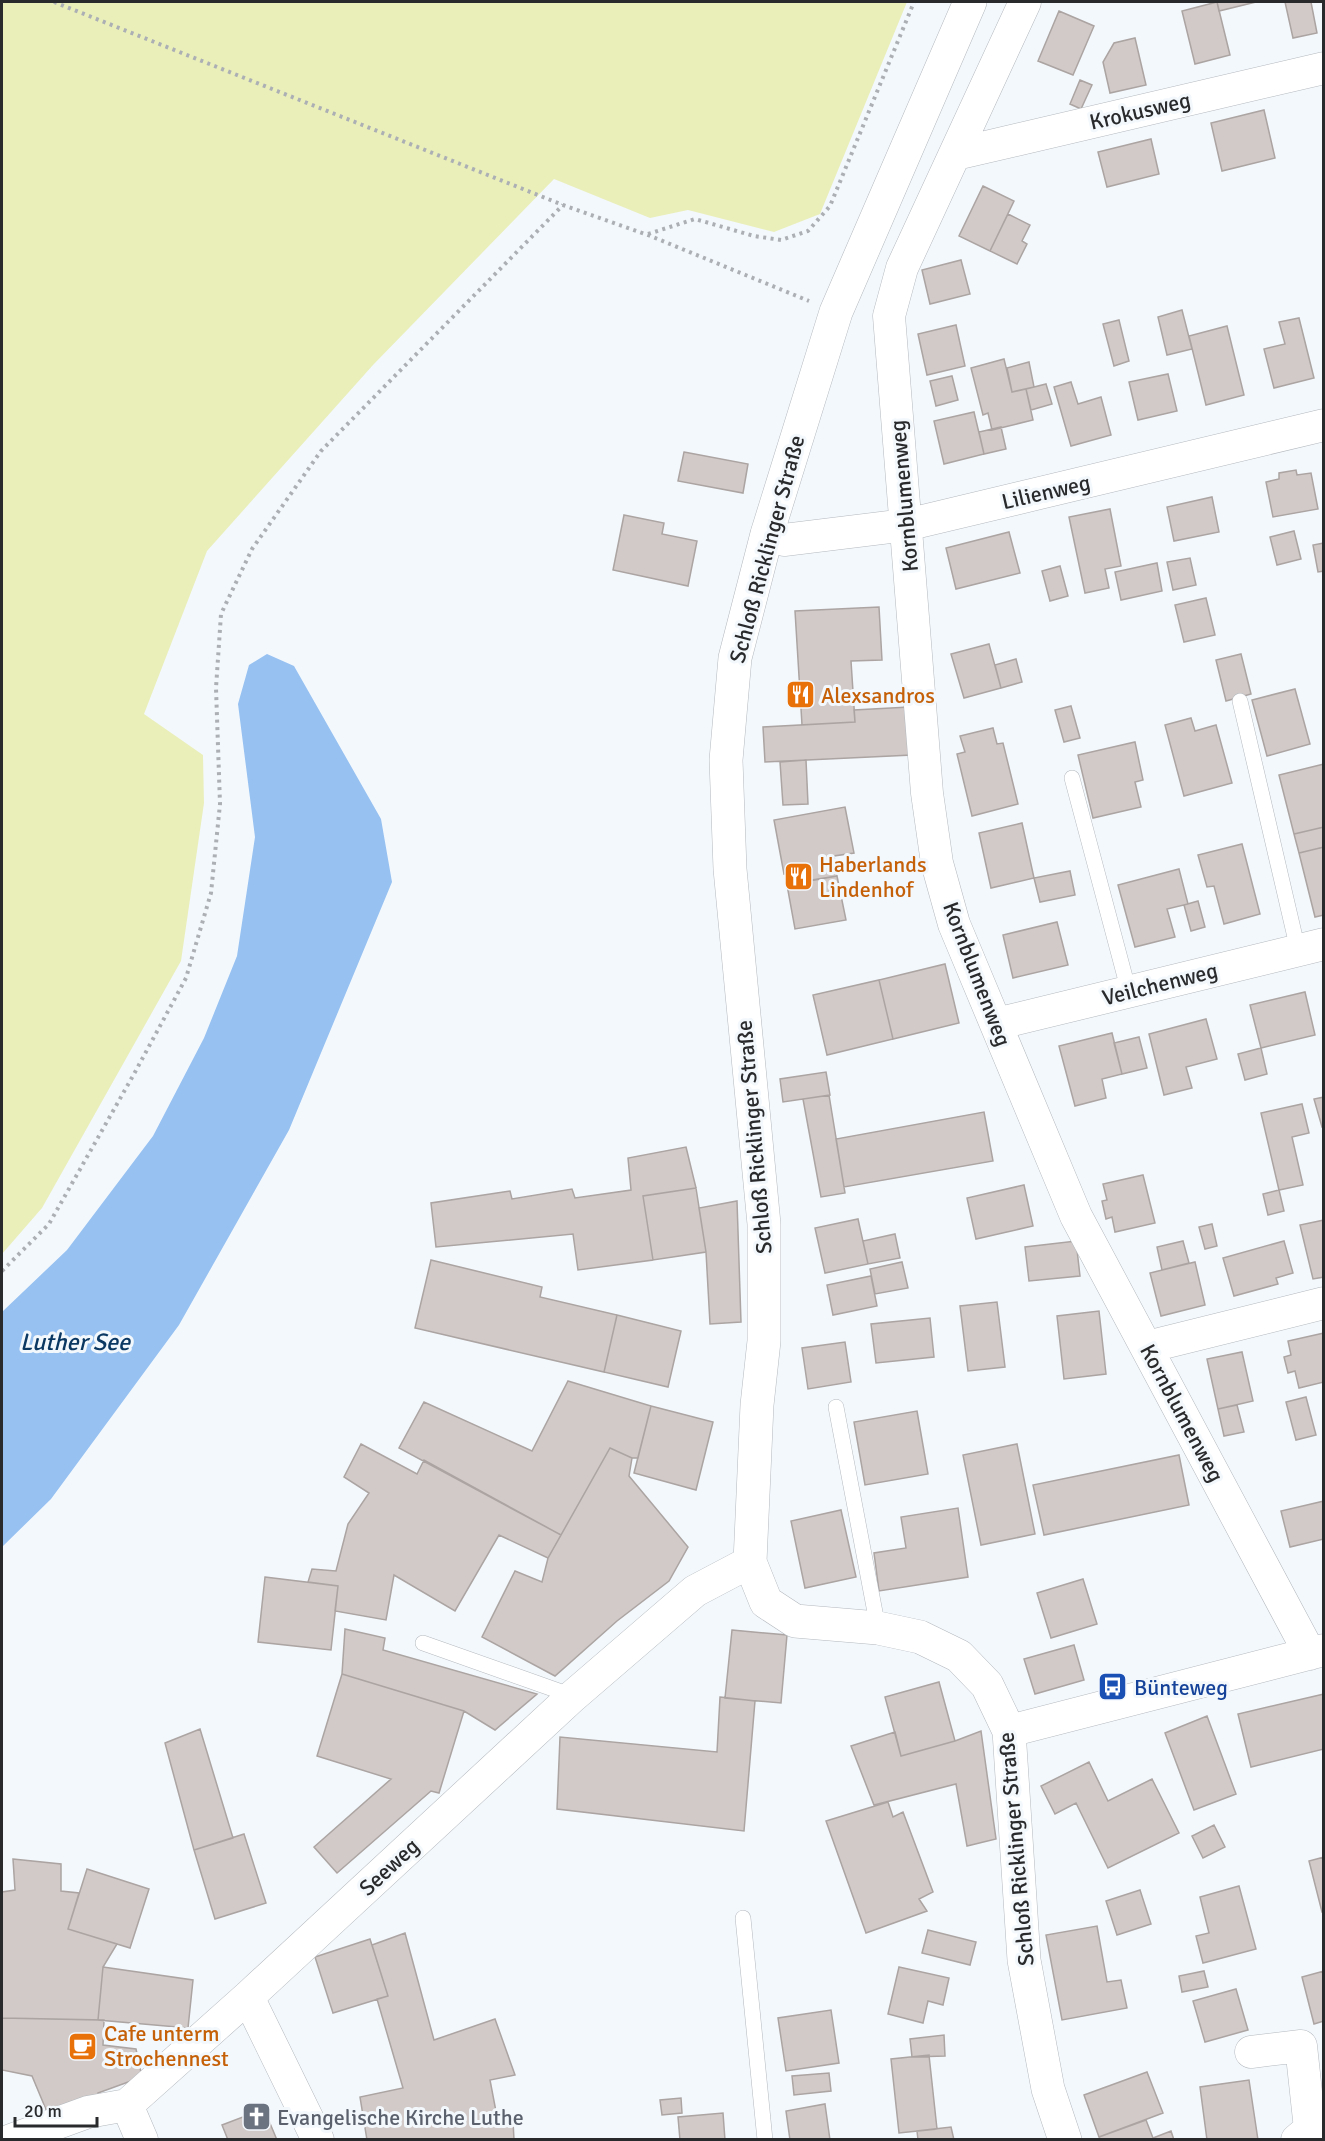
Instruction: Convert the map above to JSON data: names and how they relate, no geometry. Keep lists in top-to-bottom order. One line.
{"streets":{"street":["Krokusweg","Lilienweg","Kornblumenweg","Schloß Ricklinger Straße","Veilchenweg","Seeweg"]},"crossings":[["Krokusweg","Kornblumenweg"],["Lilienweg","Kornblumenweg"],["Lilienweg","Schloß Ricklinger Straße"],["Kornblumenweg","Veilchenweg"],["Schloß Ricklinger Straße","Seeweg"]],"water":["Luther See"],"places":{"restaurant":["Alexsandros","Haberlands Lindenhof"],"bus stop":["Bünteweg"],"cafe":["Cafe unterm Strochennest"],"church":["Evangelische Kirche Luthe"]},"scale_bar":"20 m"}
